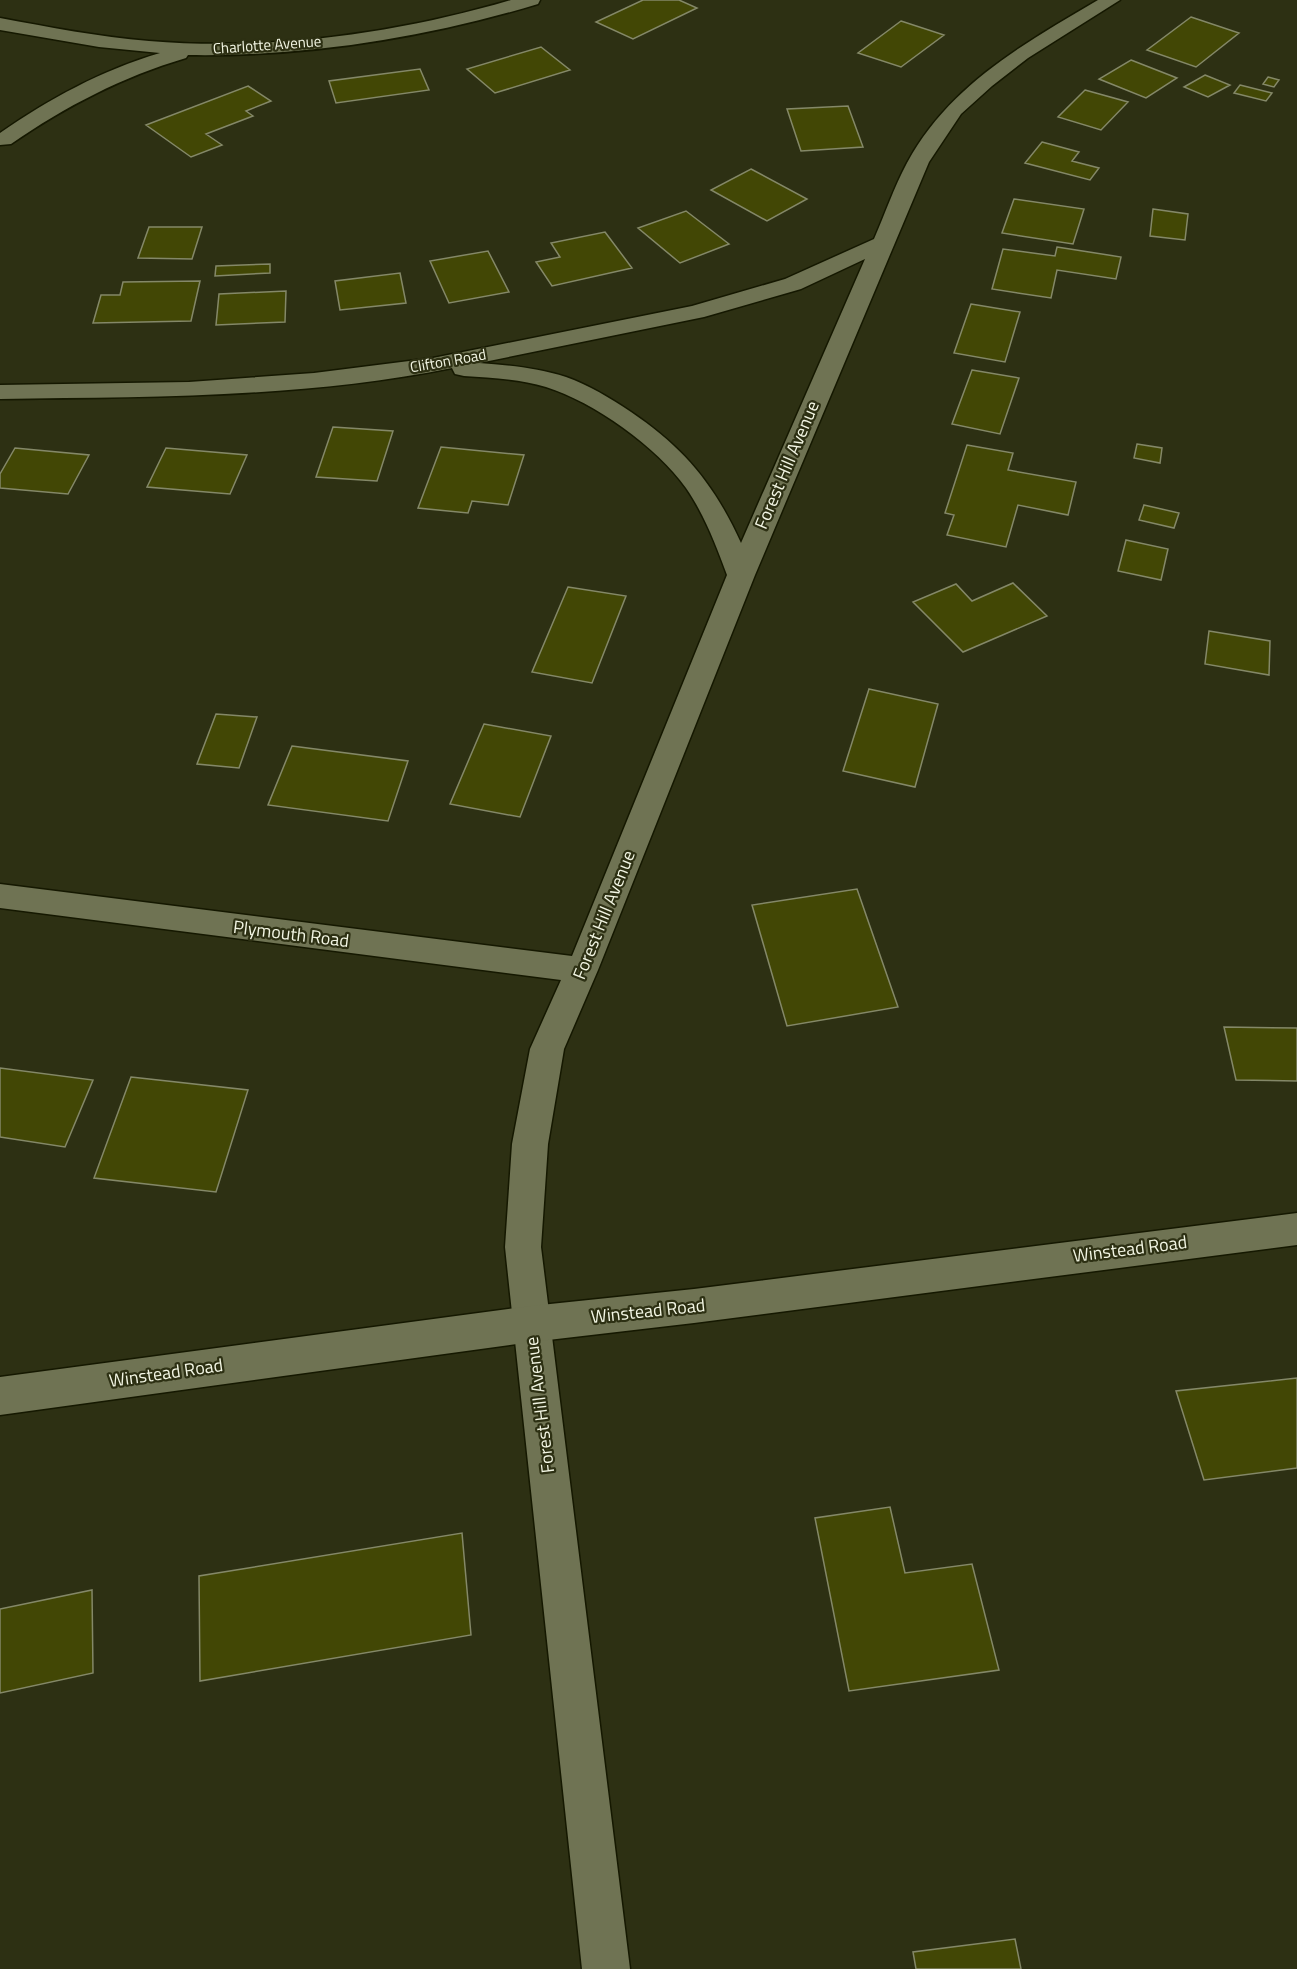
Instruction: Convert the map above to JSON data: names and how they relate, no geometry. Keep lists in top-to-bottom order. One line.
{"streets":{"street":["Charlotte Avenue","Clifton Road","Forest Hill Avenue","Plymouth Road","Winstead Road"]},"crossings":[["Clifton Road","Forest Hill Avenue"],["Forest Hill Avenue","Plymouth Road"],["Forest Hill Avenue","Winstead Road"]]}
